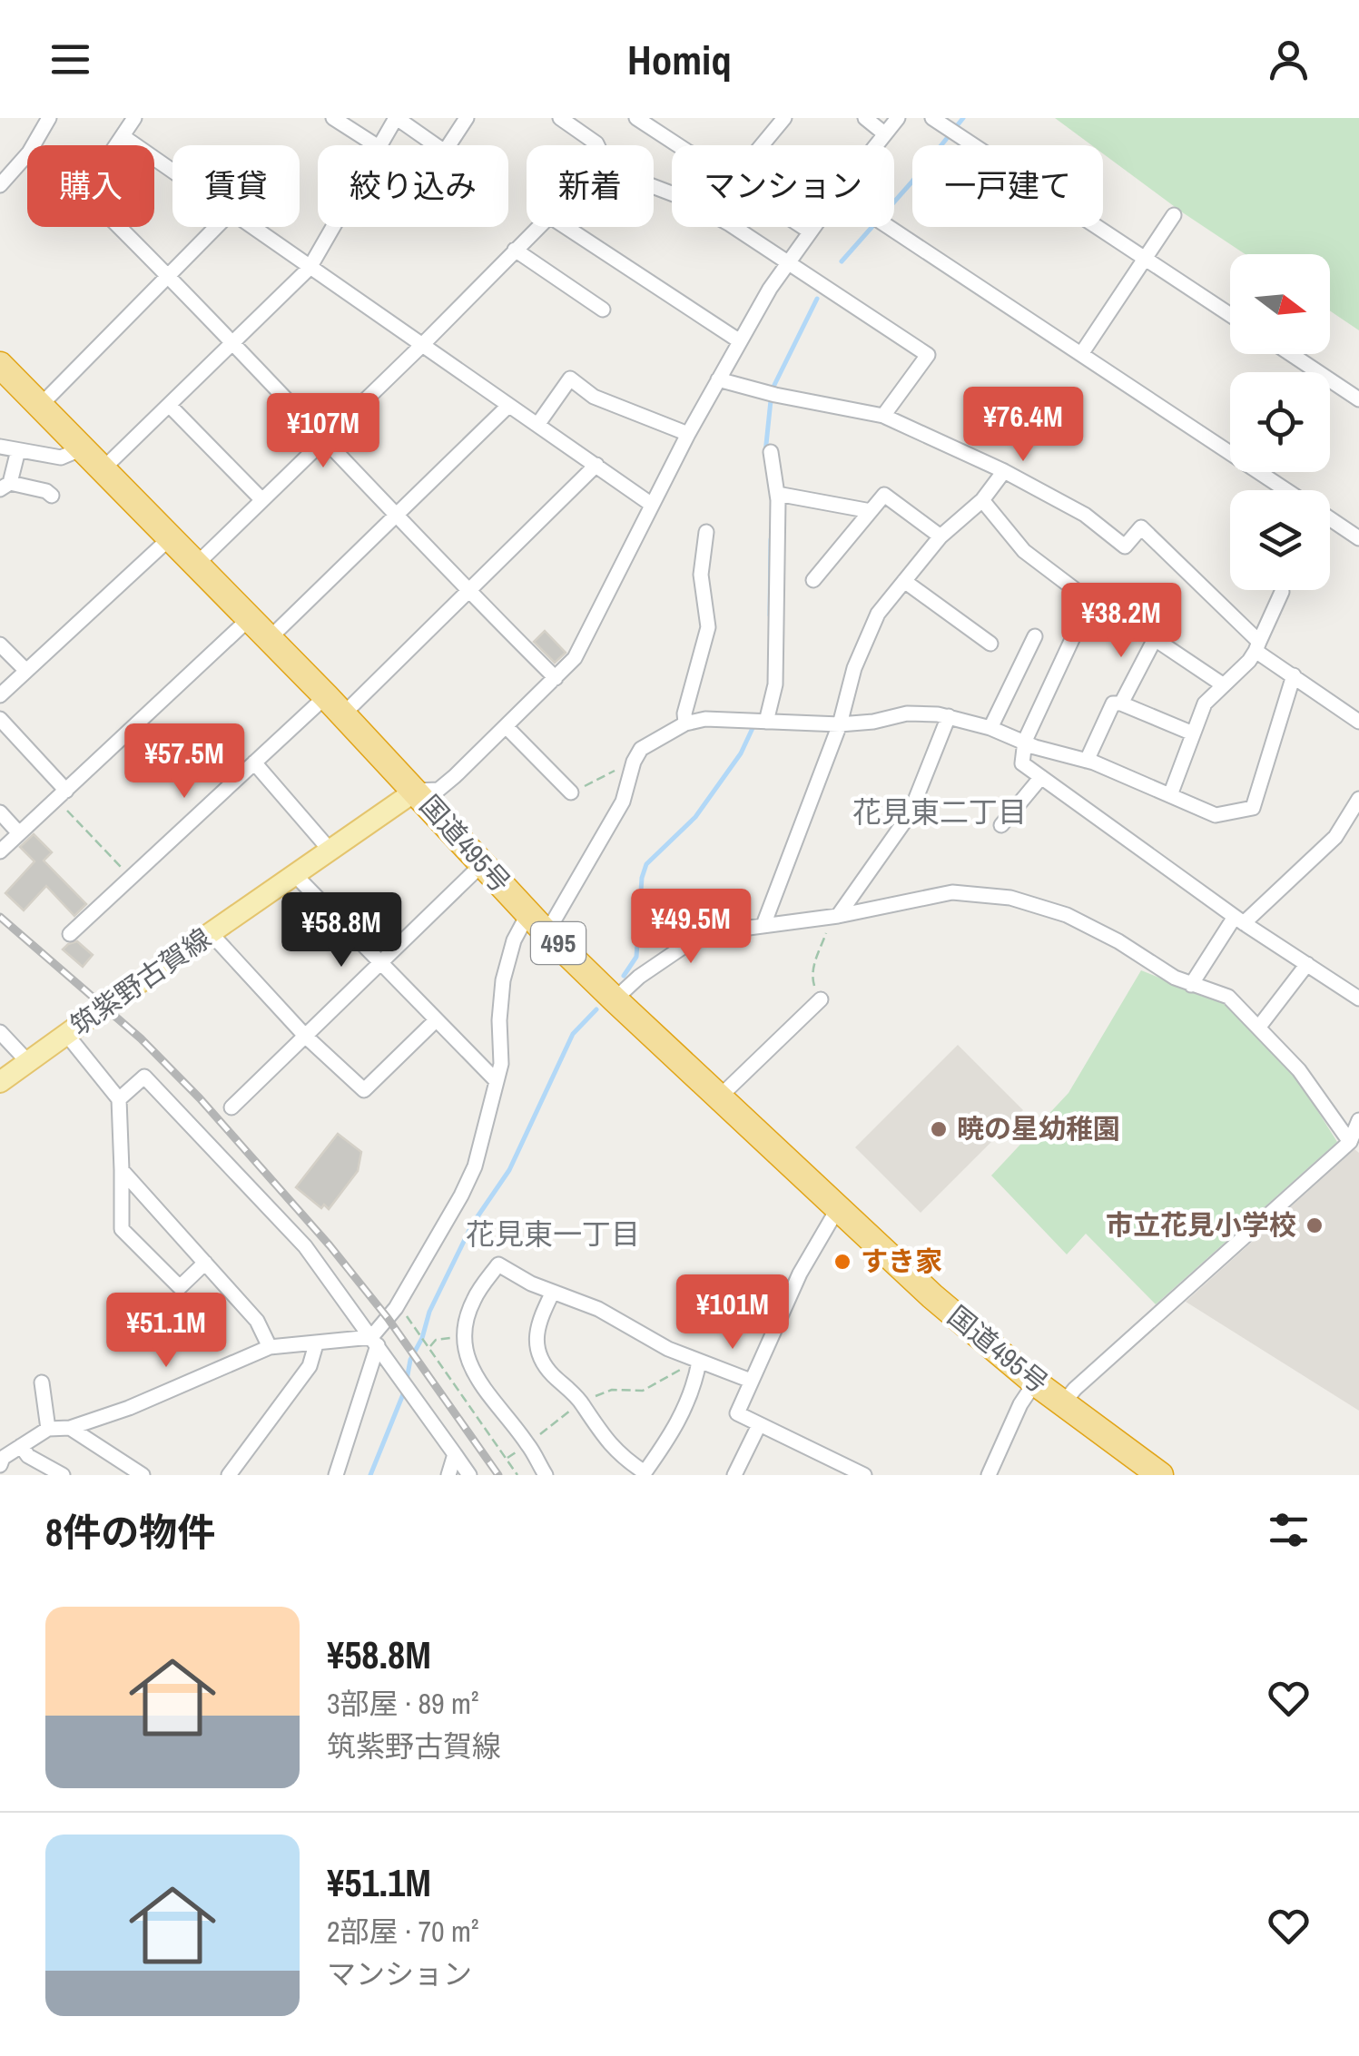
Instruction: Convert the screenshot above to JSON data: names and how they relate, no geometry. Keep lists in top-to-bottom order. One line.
{"streets":{"highway":["国道495号","495"],"main road":["筑紫野古賀線"]},"crossings":[["国道495号","筑紫野古賀線"]],"districts":["花見東二丁目","花見東一丁目"],"places":["暁の星幼稚園","市立花見小学校","すき家"],"north":"right","page":{"header":"Homiq","chip":["購入","賃貸","絞り込み","新着","マンション","一戸建て"],"price":["¥76.4M","¥107M","¥38.2M","¥57.5M","¥49.5M","¥58.8M","¥101M","¥51.1M"],"heading":"8件の物件","list":[{"name":"¥58.8M","note":"3部屋 · 89 m² · 筑紫野古賀線"},{"name":"¥51.1M","note":"2部屋 · 70 m² · マンション"}]}}
